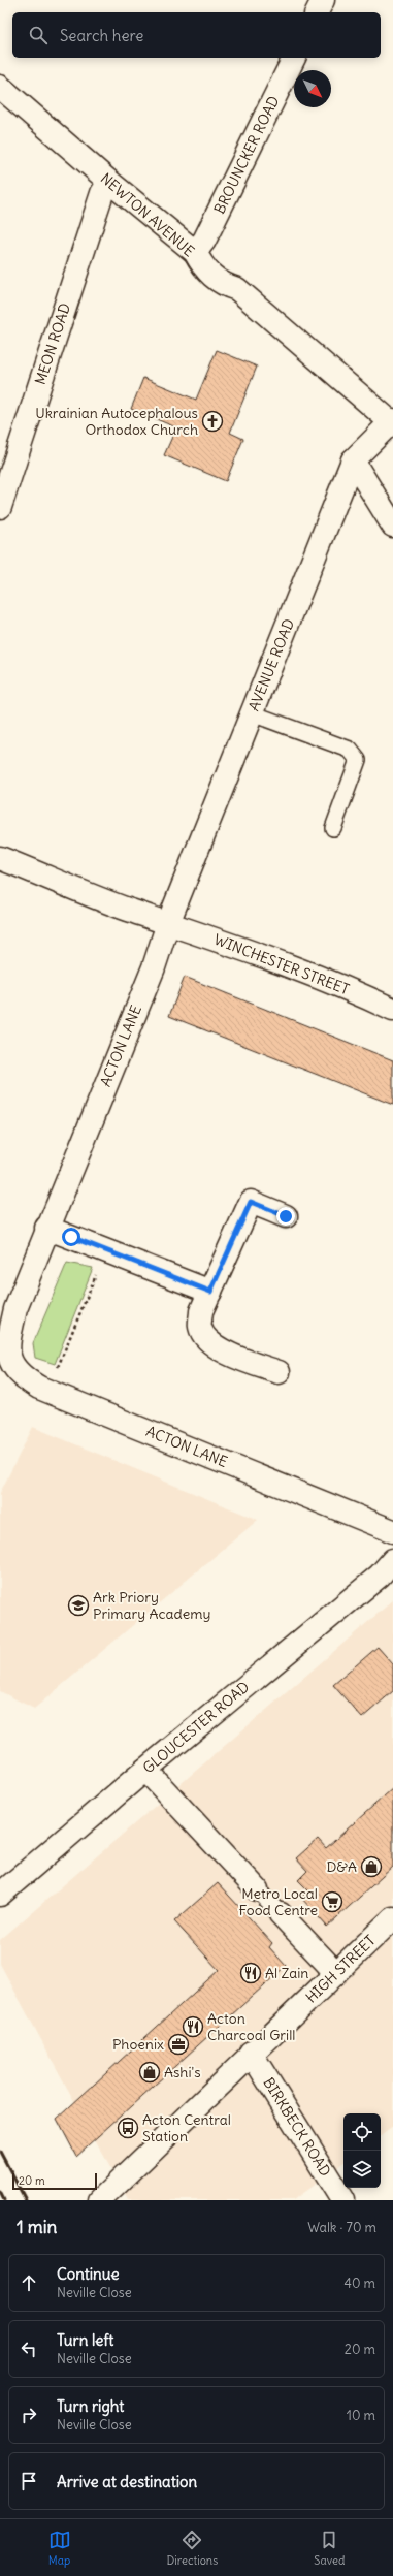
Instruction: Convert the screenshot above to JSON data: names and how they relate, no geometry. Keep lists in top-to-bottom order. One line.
{"streets":{"street":["BROUNCKER ROAD","NEWTON AVENUE","MEON ROAD","AVENUE ROAD","WINCHESTER STREET","ACTON LANE","GLOUCESTER ROAD","HIGH STREET","BIRKBECK ROAD"]},"crossings":[["BROUNCKER ROAD","NEWTON AVENUE"],["NEWTON AVENUE","MEON ROAD"],["NEWTON AVENUE","AVENUE ROAD"],["AVENUE ROAD","WINCHESTER STREET"],["AVENUE ROAD","ACTON LANE"],["WINCHESTER STREET","ACTON LANE"],["HIGH STREET","BIRKBECK ROAD"]],"places":{"church":["Ukrainian Autocephalous Orthodox Church"],"school or university":["Ark Priory Primary Academy"],"shop":["D&A","Ashi's"],"supermarket":["Metro Local Food Centre"],"restaurant":["Al Zain","Acton Charcoal Grill"],"office":["Phoenix"],"bus stop":["Acton Central Station"]},"scale_bar":"20 m","north":"bottom right","page":{"search":"Search here","scale":"20 m","heading":["1 min","Walk · 70 m"],"list":[["Continue","Neville Close","40 m"],["Turn left","Neville Close","20 m"],["Turn right","Neville Close","10 m"],"Arrive at destination"],"nav":["Map","Directions","Saved"]}}
